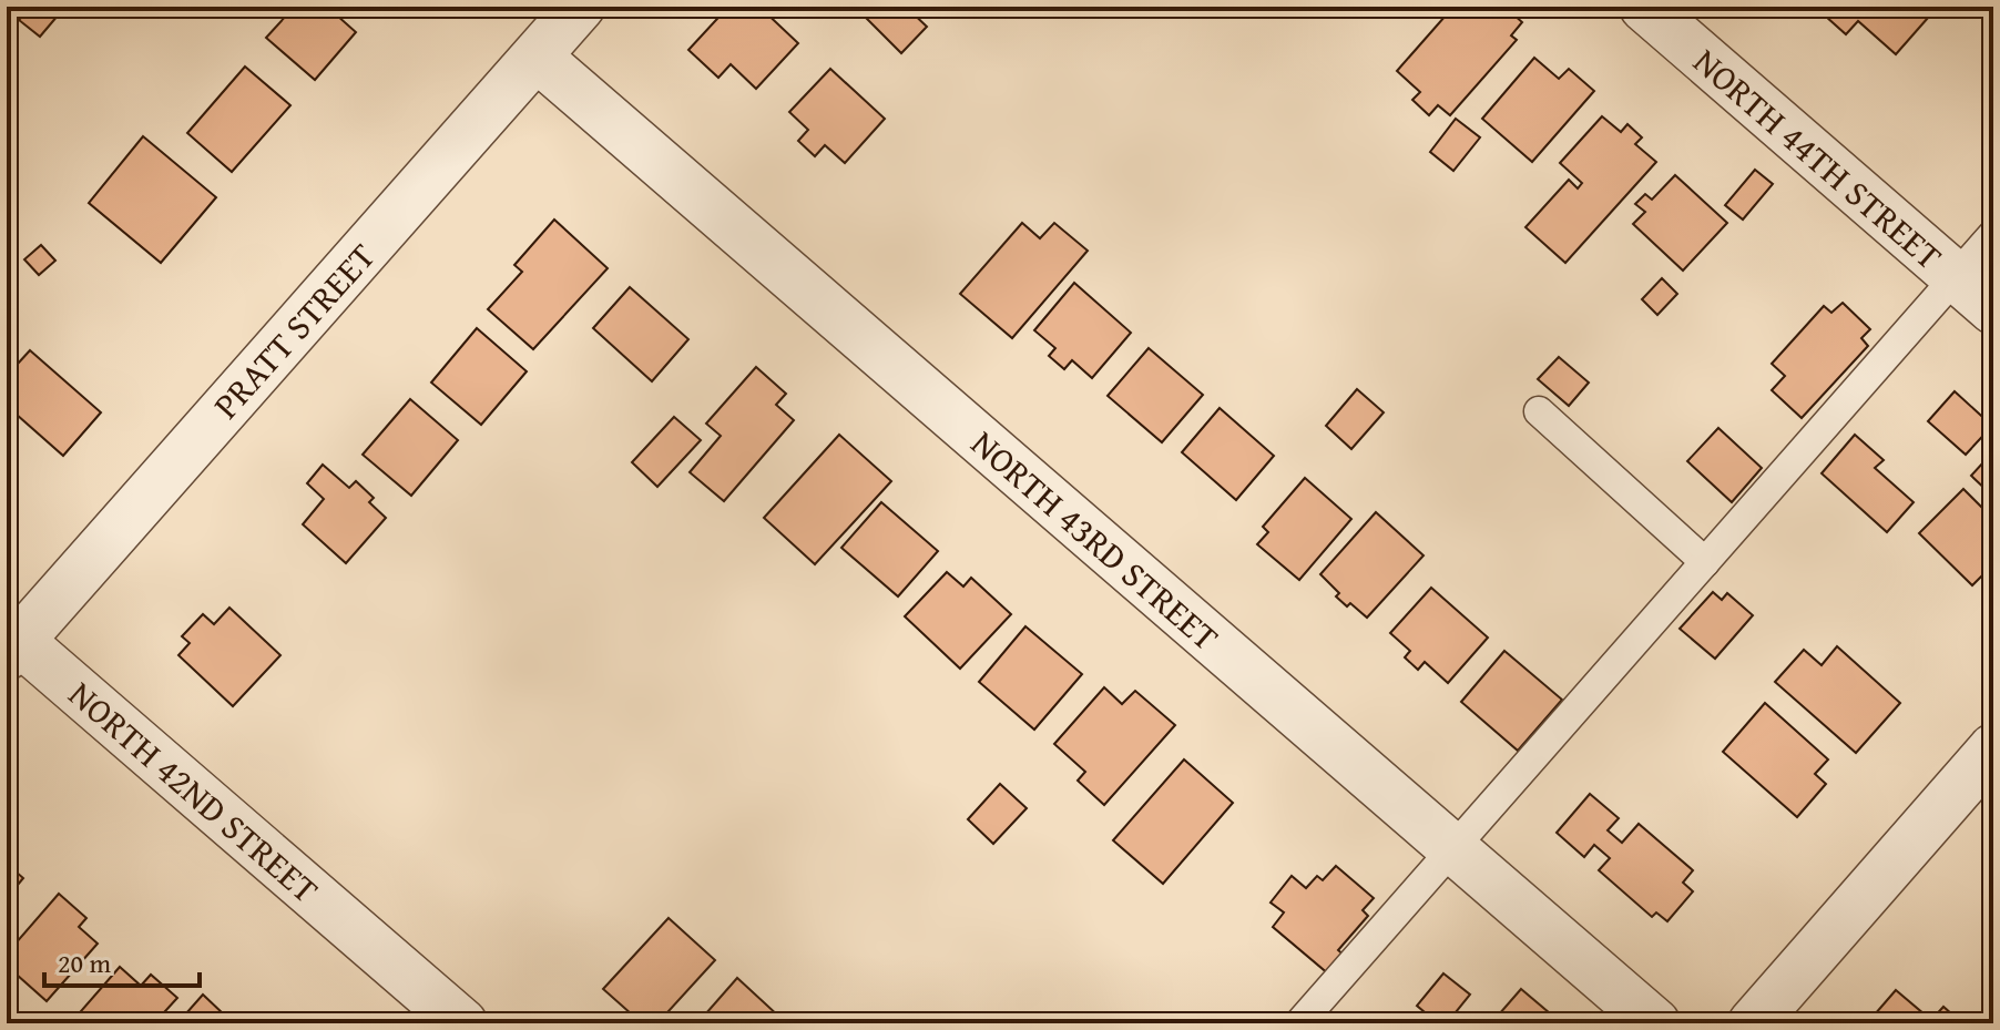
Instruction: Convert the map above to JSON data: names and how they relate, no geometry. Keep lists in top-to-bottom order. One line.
{"streets":{"street":["NORTH 44TH STREET","PRATT STREET","NORTH 43RD STREET","NORTH 42ND STREET"]},"crossings":[["PRATT STREET","NORTH 43RD STREET"],["PRATT STREET","NORTH 42ND STREET"]],"scale_bar":"20 m"}
